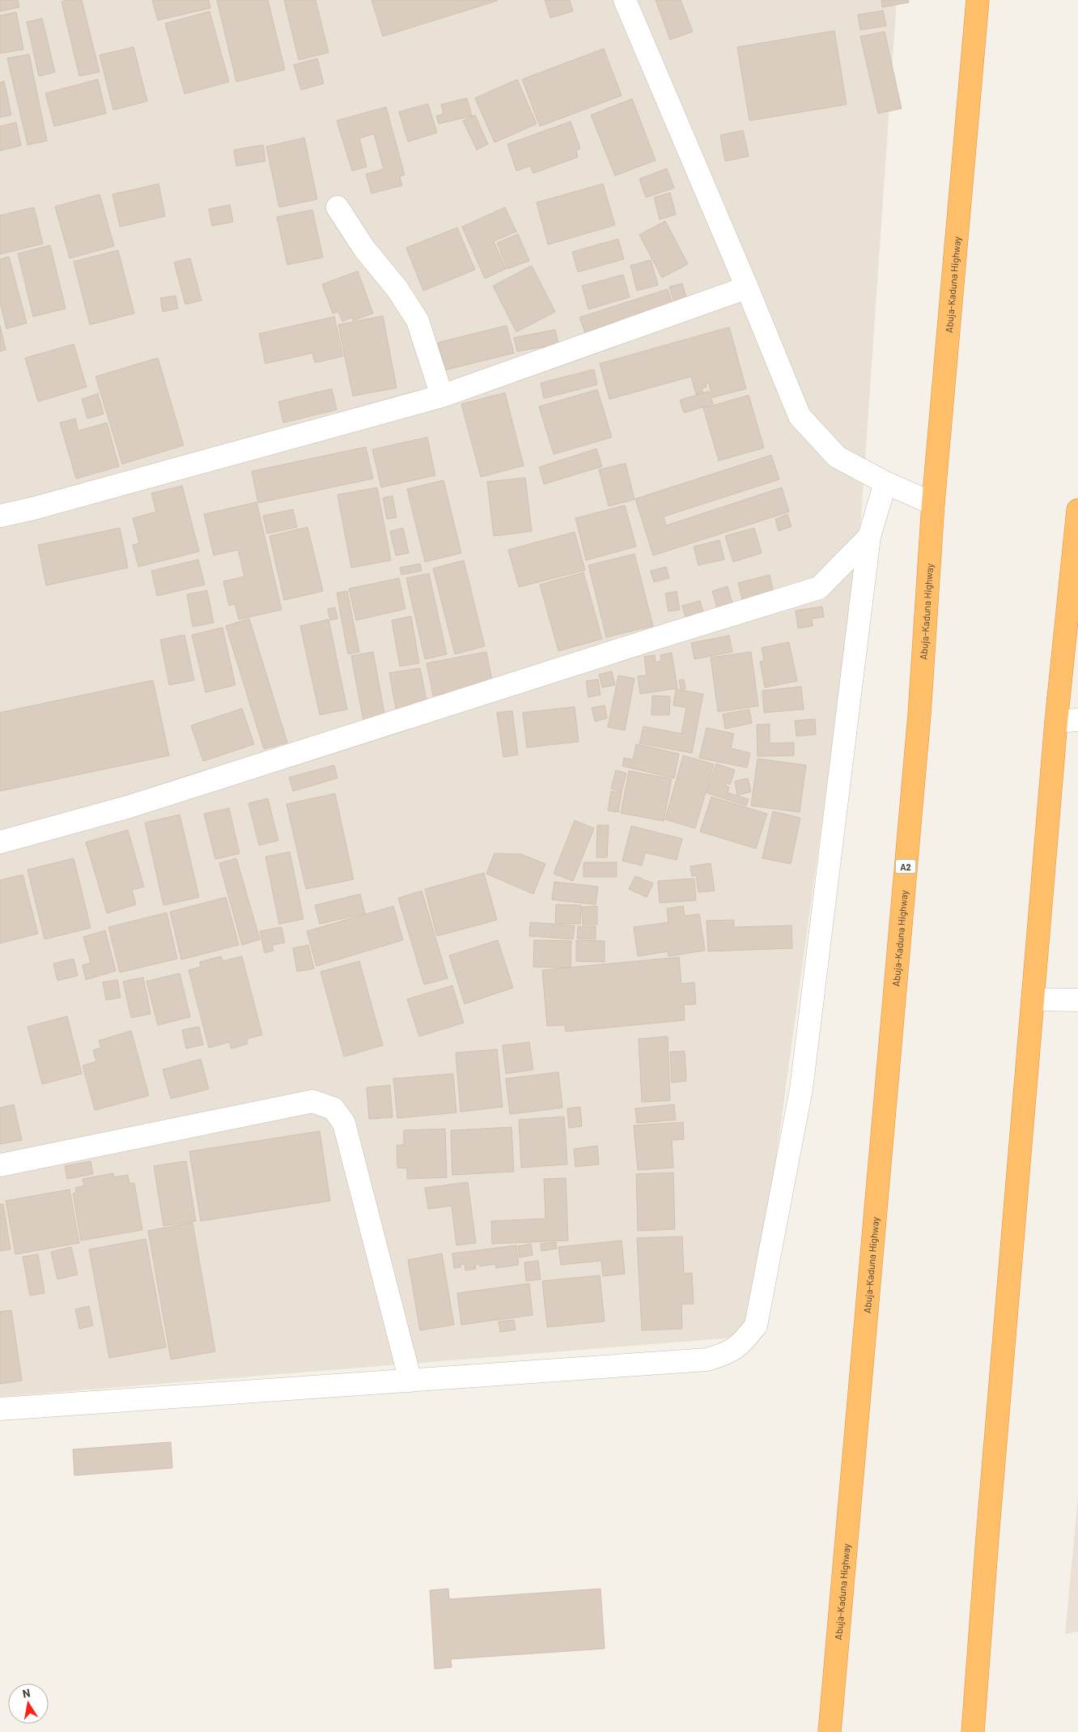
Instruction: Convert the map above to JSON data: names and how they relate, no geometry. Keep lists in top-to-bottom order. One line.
{"streets":{"highway":["Abuja-Kaduna Highway","A2"]},"north":"top"}
